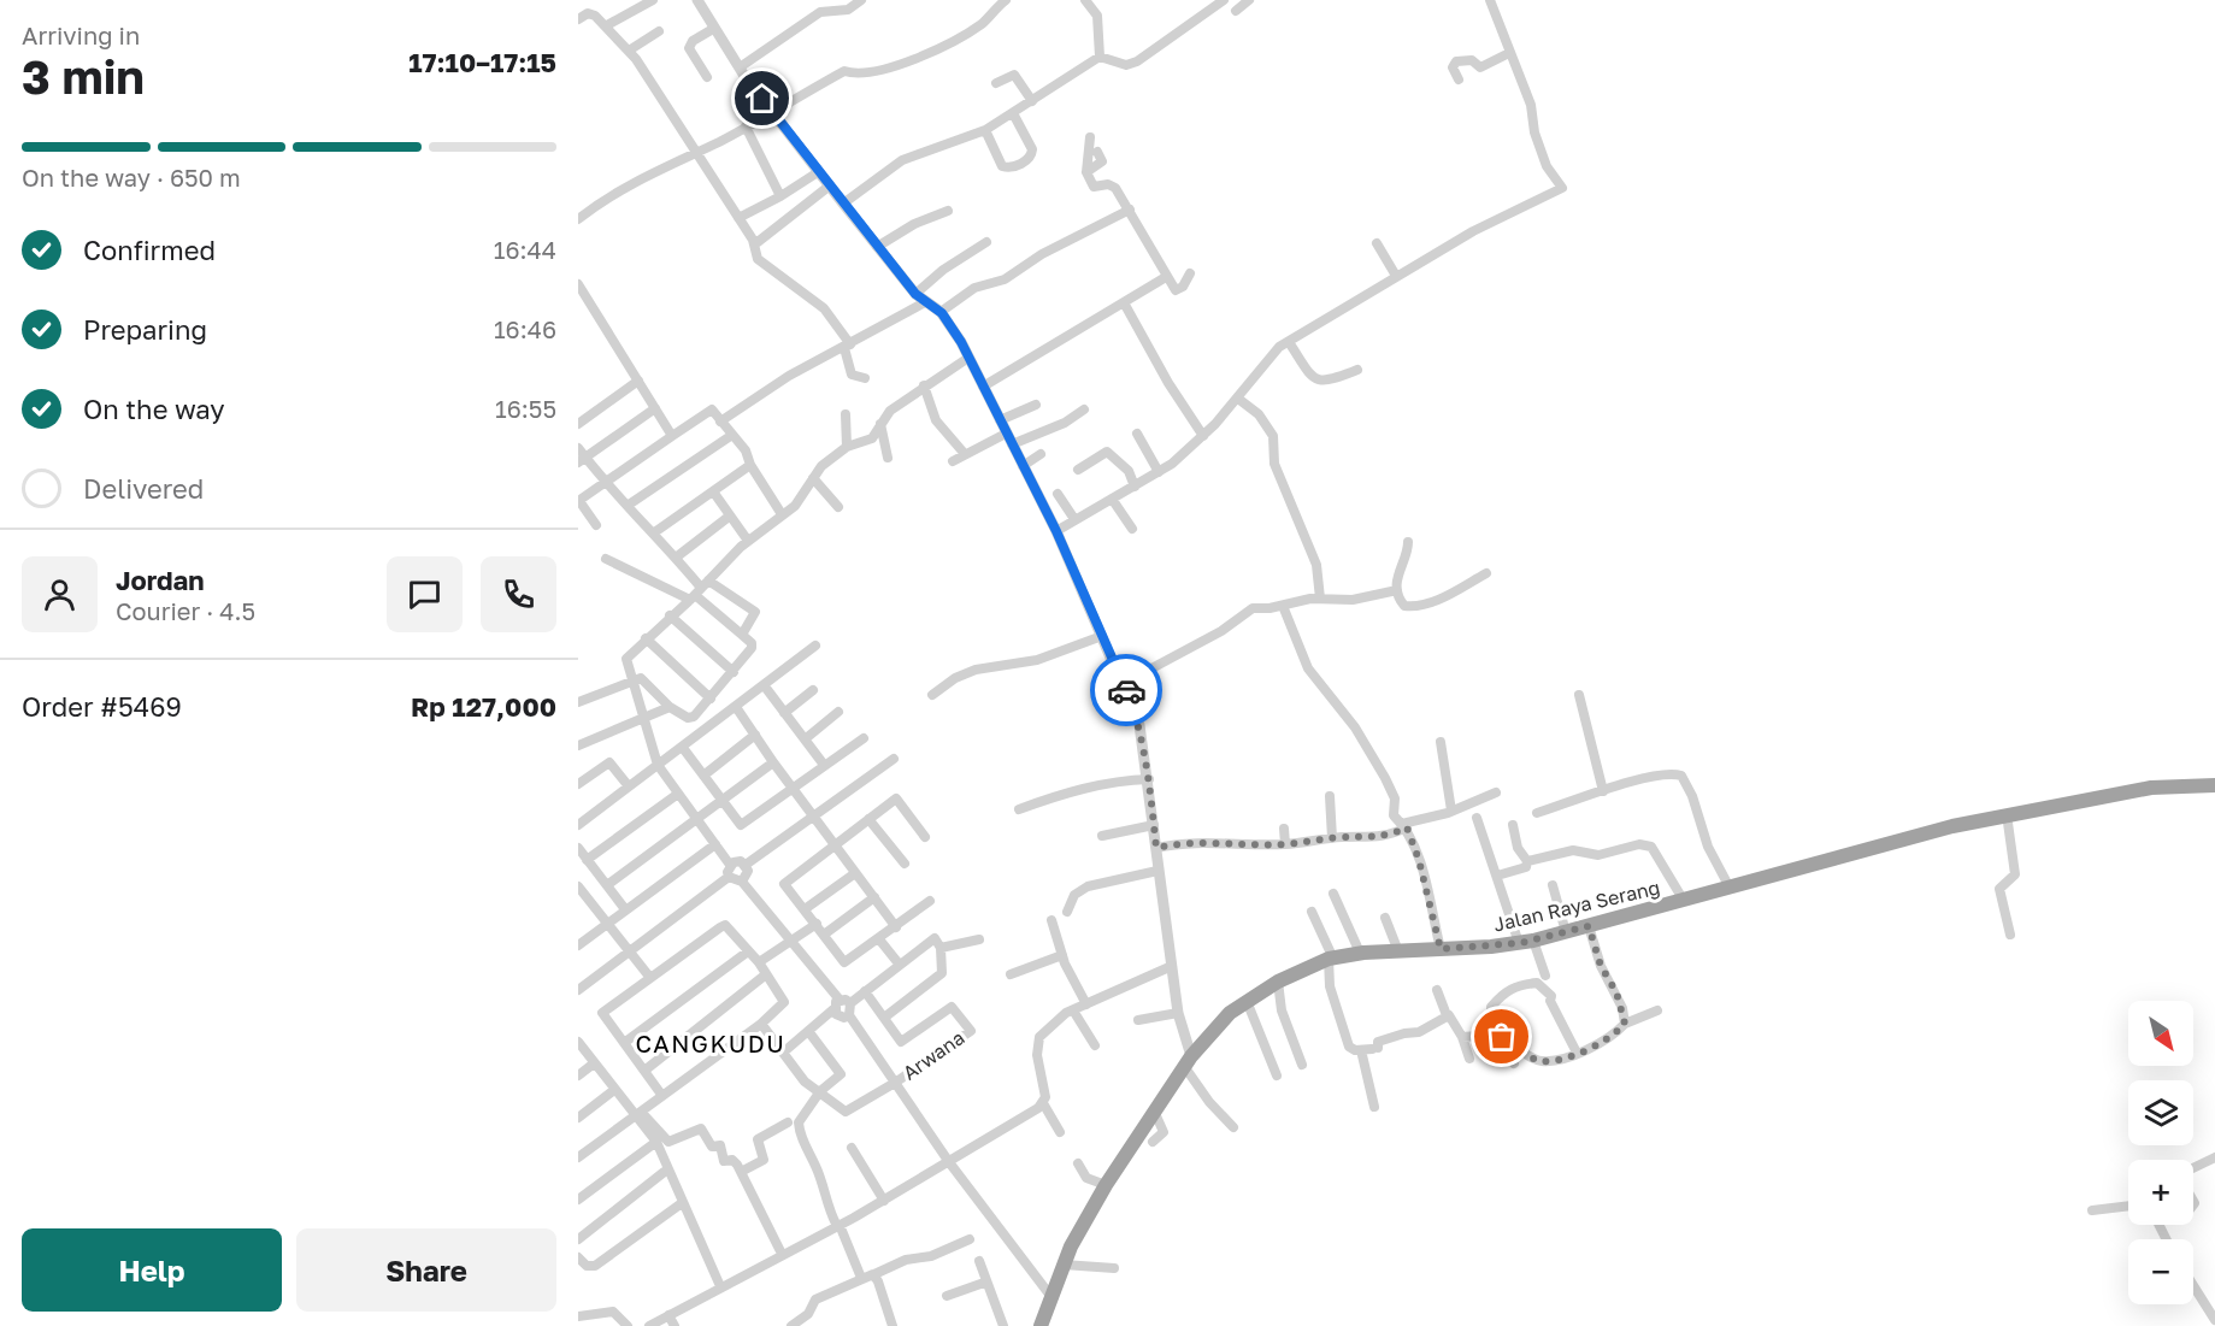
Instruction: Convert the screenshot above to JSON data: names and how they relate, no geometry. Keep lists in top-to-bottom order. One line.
{"streets":{"highway":["Jalan Raya Serang"],"street":["Arwana"]},"districts":["CANGKUDU"],"north":"bottom right","page":{"heading":["3 min","Arriving in","17:10–17:15"],"panel":["Jordan","Courier · 4.5","Order #5469","Rp 127,000"],"bar":"On the way · 650 m","list":[["Confirmed","16:44"],["Preparing","16:46"],["On the way","16:55"],"Delivered"],"map_buttons":["+","−"],"buttons":["Help","Share"]}}
